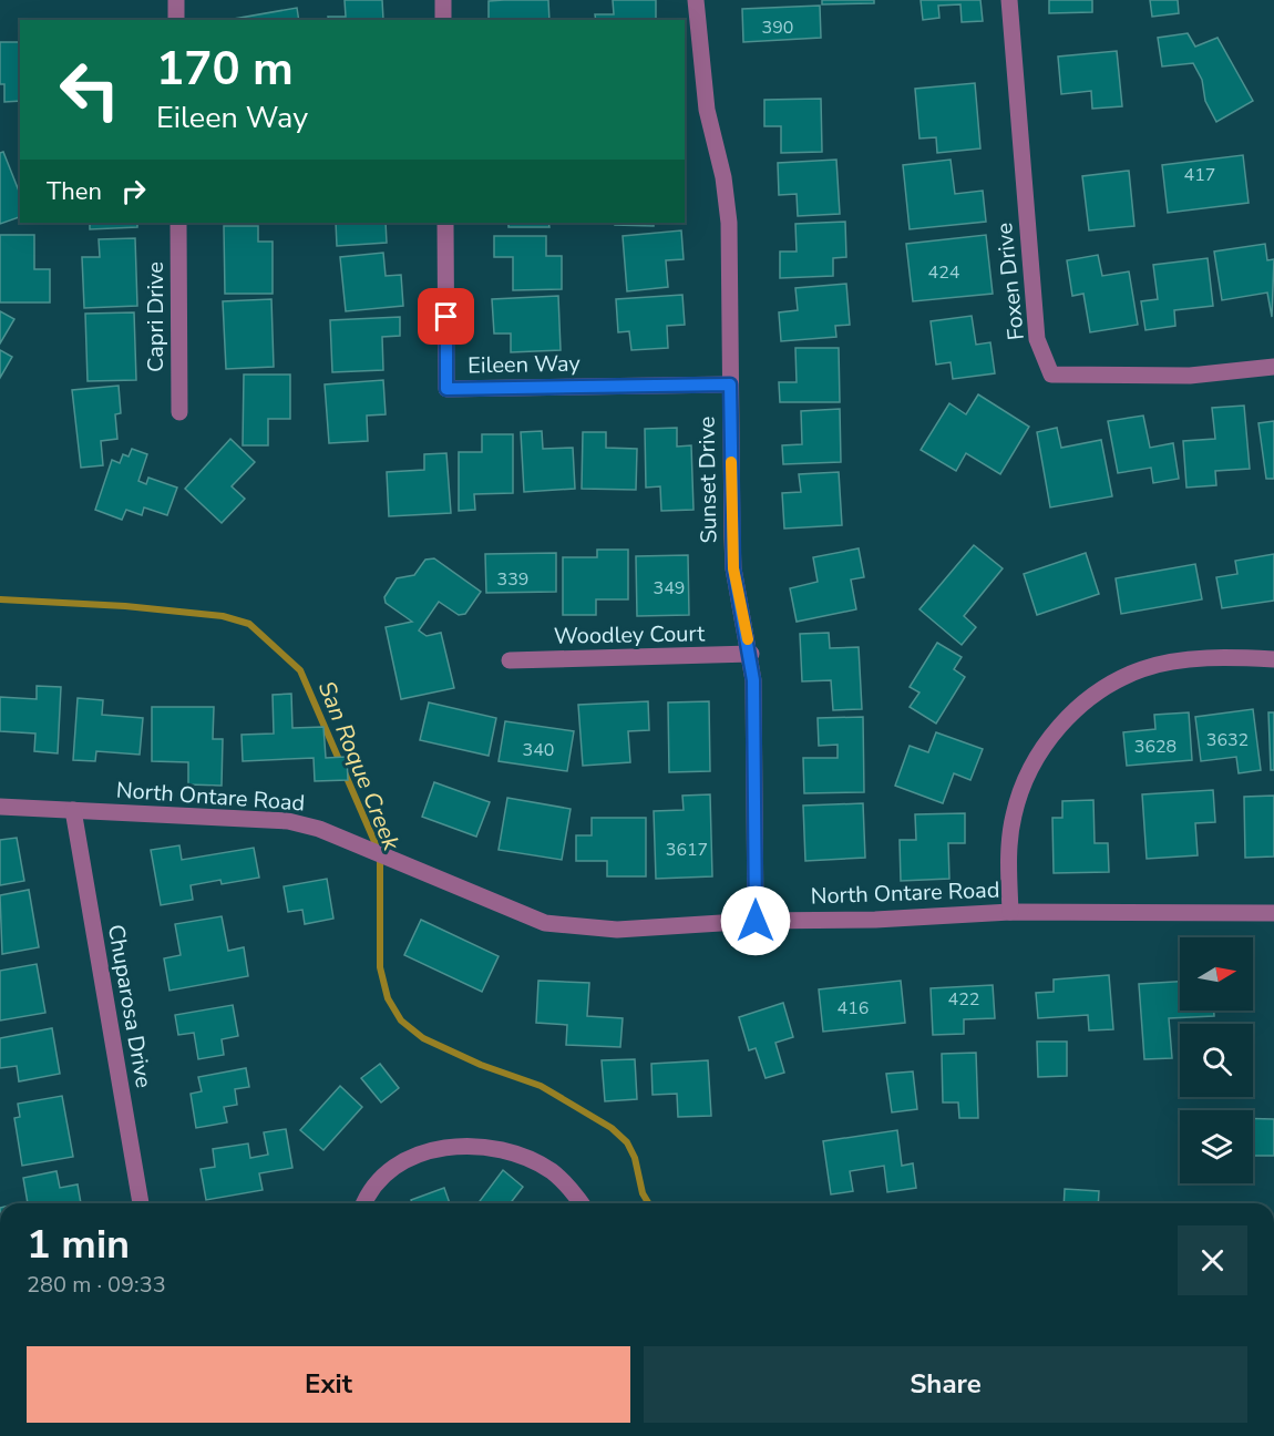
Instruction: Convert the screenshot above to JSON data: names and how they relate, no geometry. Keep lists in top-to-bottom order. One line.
{"streets":{"street":["Foxen Drive","Capri Drive","Eileen Way","Sunset Drive","Woodley Court","North Ontare Road","Chuparosa Drive"]},"crossings":[["Eileen Way","Sunset Drive"],["Sunset Drive","Woodley Court"],["Sunset Drive","North Ontare Road"],["North Ontare Road","Chuparosa Drive"]],"water":["San Roque Creek"],"house_numbers":["390","417","424","339","349","3632","3628","340","3617","422","416"],"north":"right","page":{"turn":["170 m","Eileen Way"],"then":"Then","heading":["1 min","280 m · 09:33"],"buttons":["Exit","Share"]}}
